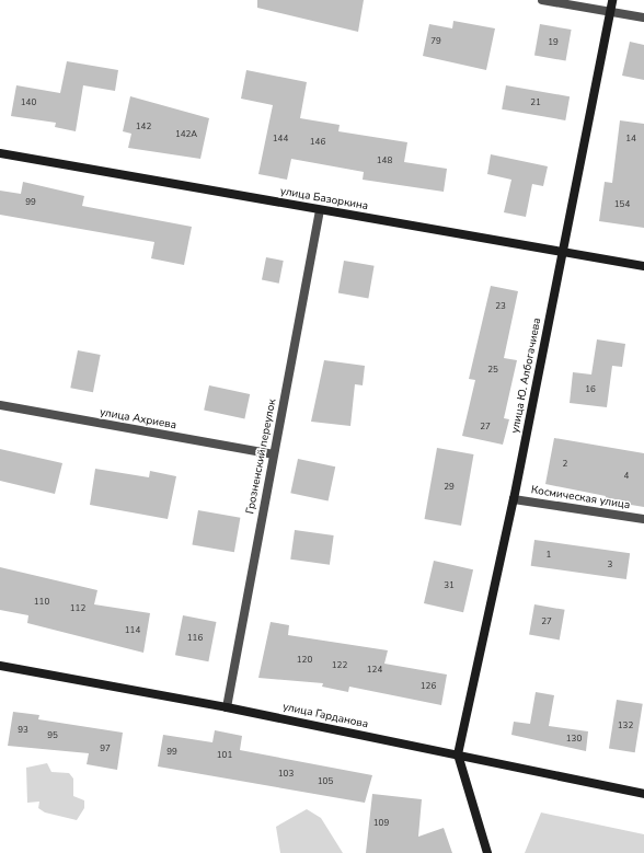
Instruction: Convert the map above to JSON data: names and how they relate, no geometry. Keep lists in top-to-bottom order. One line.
{"streets":{"street":["улица Базоркина","улица Ю. Албогачиева","улица Ахриева","Грозненский переулок","Космическая улица","улица Гарданова"]},"crossings":[["улица Базоркина","улица Ю. Албогачиева"],["улица Базоркина","Грозненский переулок"],["улица Ю. Албогачиева","Космическая улица"],["улица Ю. Албогачиева","улица Гарданова"],["улица Ахриева","Грозненский переулок"],["Грозненский переулок","улица Гарданова"]],"house_numbers":["79","19","140","21","142","142А","144","14","146","148","99","154","23","25","16","27","2","4","29","1","3","31","110","112","27","114","116","120","122","124","126","132","93","95","130","97","99","101","103","105","109"]}
